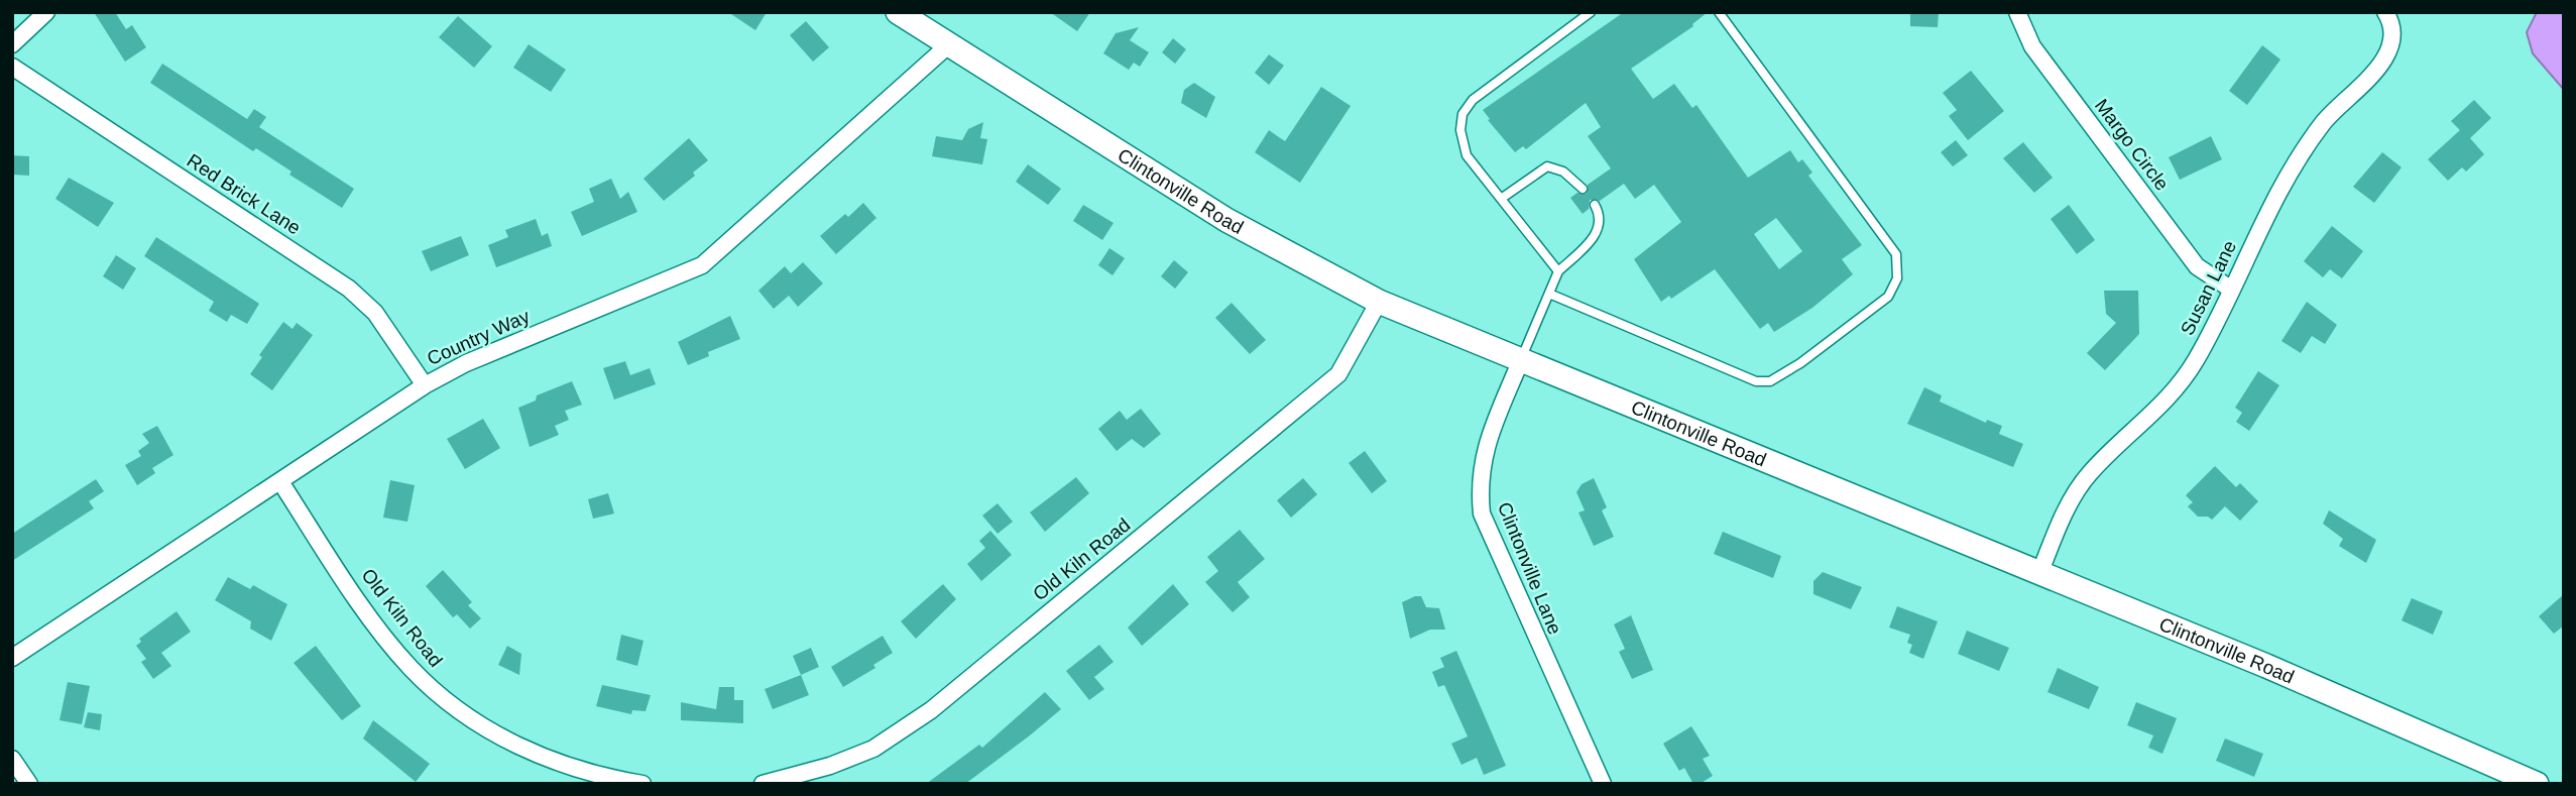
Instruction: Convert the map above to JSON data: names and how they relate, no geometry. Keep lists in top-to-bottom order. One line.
{"streets":{"main road":["Clintonville Road"],"street":["Margo Circle","Red Brick Lane","Susan Lane","Country Way","Old Kiln Road","Clintonville Lane"]},"crossings":[["Margo Circle","Susan Lane"],["Clintonville Road","Susan Lane"],["Clintonville Road","Country Way"],["Clintonville Road","Old Kiln Road"],["Clintonville Road","Clintonville Lane"],["Red Brick Lane","Country Way"],["Country Way","Old Kiln Road"]]}
